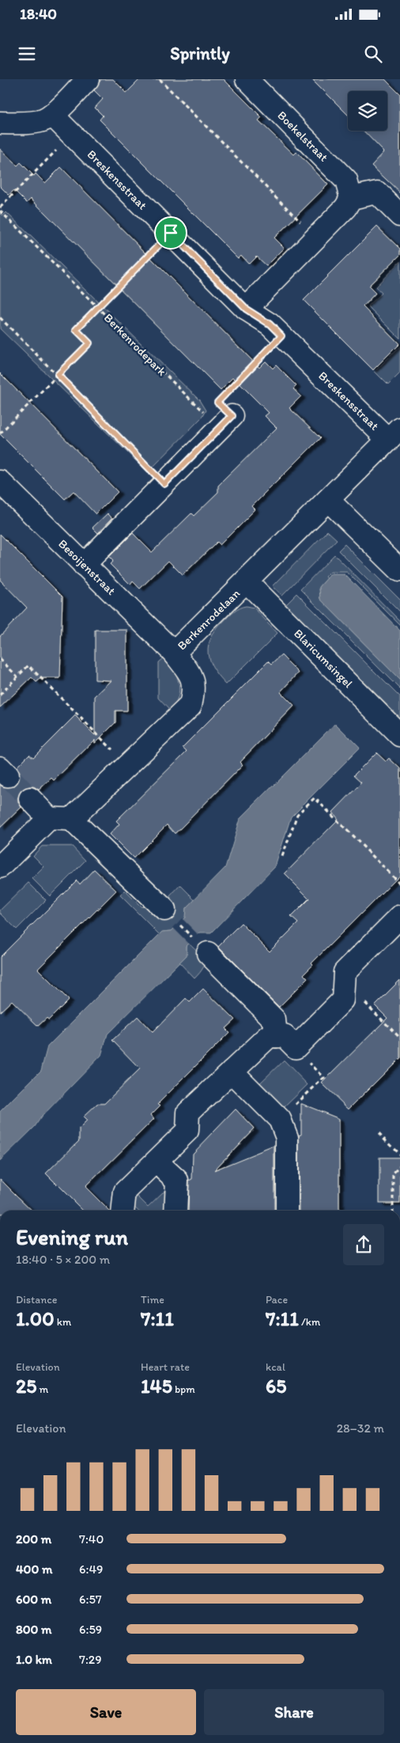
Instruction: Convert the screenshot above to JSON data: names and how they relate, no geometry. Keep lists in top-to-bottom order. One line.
{"streets":{"street":["Boekelstraat","Breskensstraat","Besoijenstraat","Berkenrodelaan","Blaricumsingel"],"path":["Berkenrodepark"]},"crossings":[["Breskensstraat","Berkenrodelaan"],["Besoijenstraat","Berkenrodelaan"],["Berkenrodelaan","Blaricumsingel"]],"page":{"status":"18:40","header":"Sprintly","heading":["Evening run","18:40 · 5 × 200 m"],"stats":[["Distance","1.00 km"],["Time","7:11"],["Pace","7:11 /km"],["Elevation","25 m"],["Heart rate","145 bpm"],["kcal","65"]],"chart":["Elevation","28–32 m"],"list":[{"name":"200 m","note":"7:40"},{"name":"400 m","note":"6:49"},{"name":"600 m","note":"6:57"},{"name":"800 m","note":"6:59"},{"name":"1.0 km","note":"7:29"}],"buttons":["Save","Share"]}}
